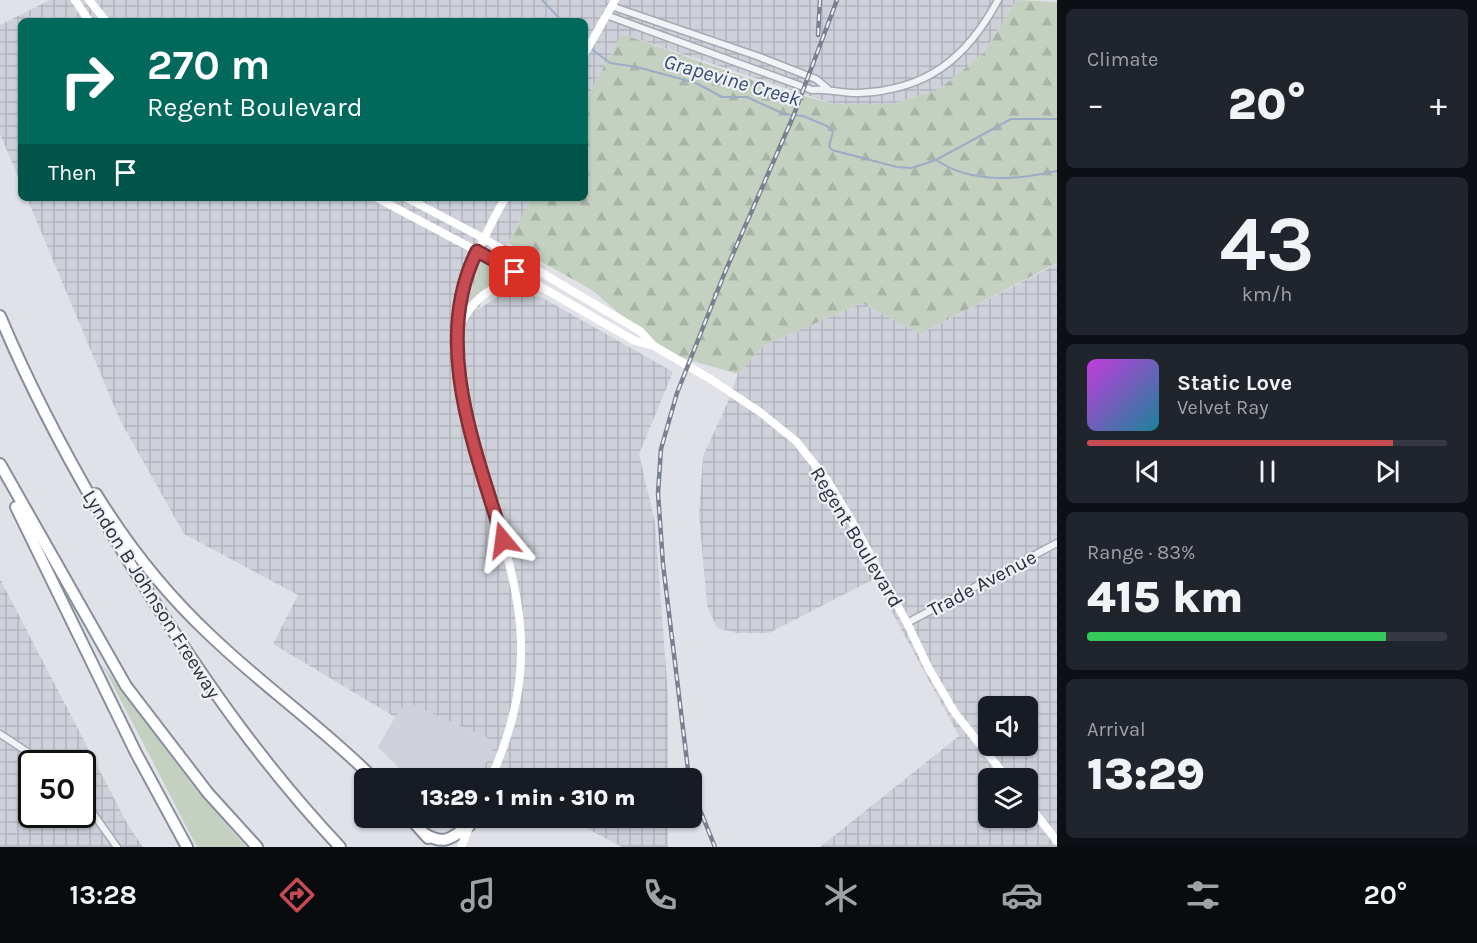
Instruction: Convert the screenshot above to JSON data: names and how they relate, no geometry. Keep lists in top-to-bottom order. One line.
{"streets":{"highway":["Lyndon B Johnson Freeway"],"street":["Regent Boulevard","Trade Avenue"]},"crossings":[["Regent Boulevard","Trade Avenue"]],"water":["Grapevine Creek"],"page":{"tile":["Climate",["43","km/h"],["Range · 83%","415 km"],["Arrival","13:29"]],"turn":["270 m","Regent Boulevard"],"heat":["−","20°","+"],"then":"Then","song":["Static Love","Velvet Ray"],"limit":"50","trip":"13:29 · 1 min · 310 m","tabs":["13:28","20°"]}}
